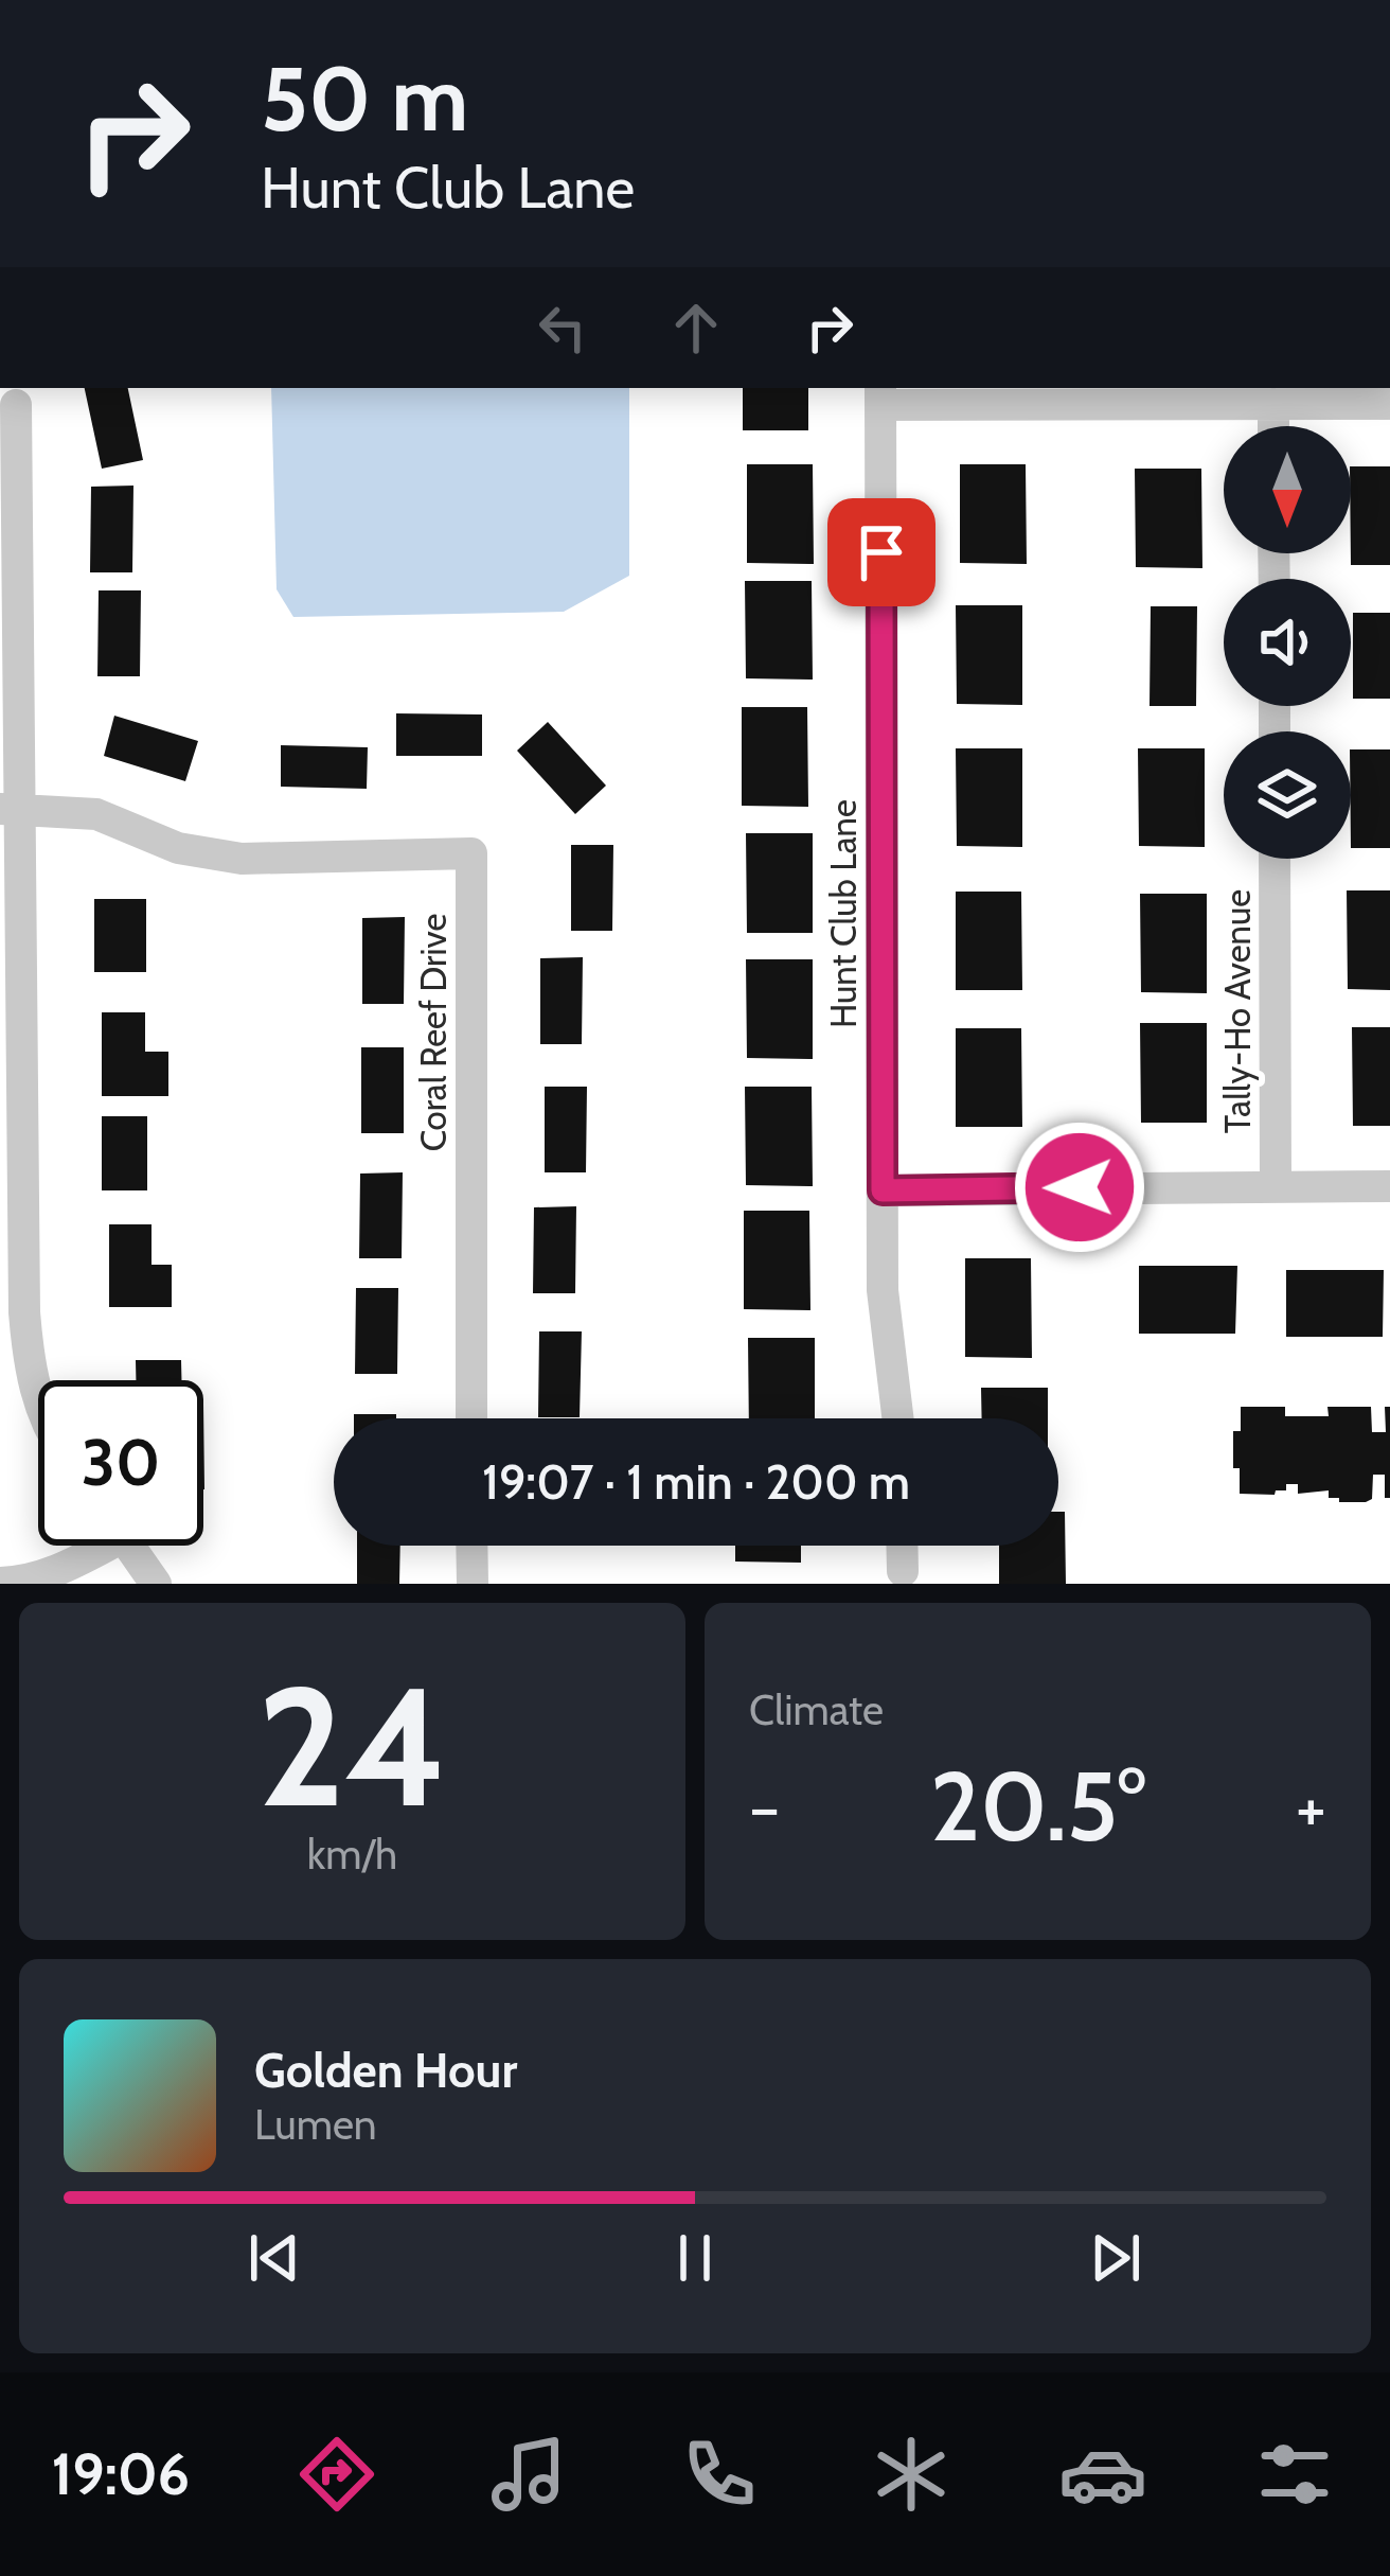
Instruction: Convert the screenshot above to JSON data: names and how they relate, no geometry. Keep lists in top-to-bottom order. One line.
{"streets":{"street":["Hunt Club Lane","Tally-Ho Avenue","Coral Reef Drive"]},"north":"bottom","page":{"turn":["50 m","Hunt Club Lane"],"limit":"30","trip":"19:07 · 1 min · 200 m","tile":[["24","km/h"],"Climate"],"heat":["−","20.5°","+"],"song":["Golden Hour","Lumen"],"tabs":"19:06"}}
